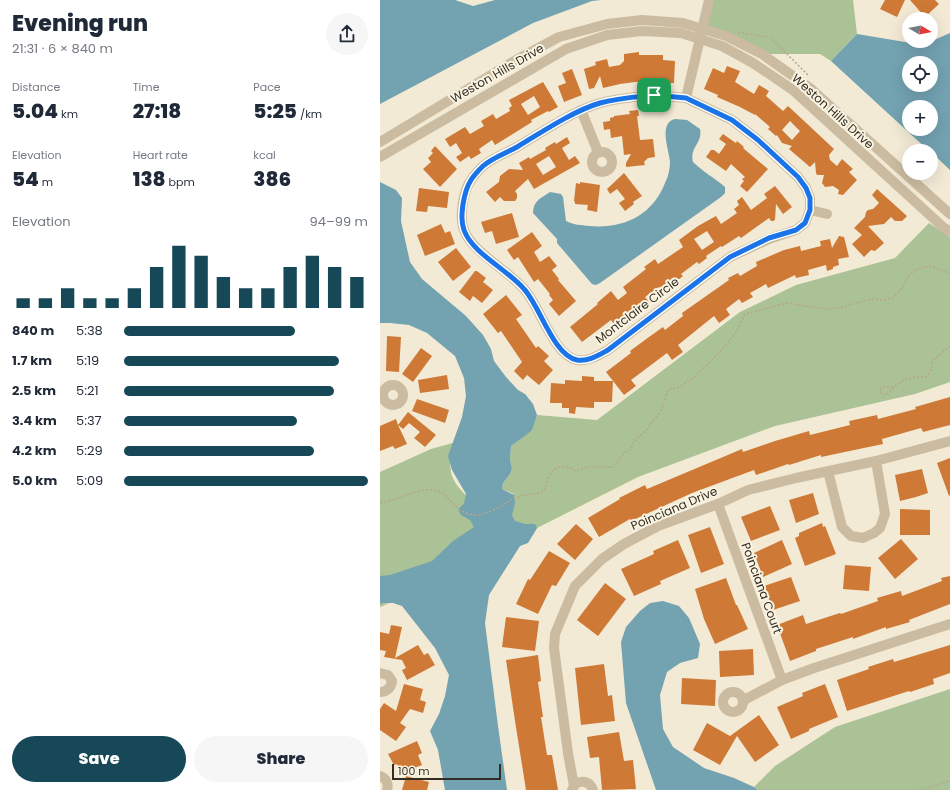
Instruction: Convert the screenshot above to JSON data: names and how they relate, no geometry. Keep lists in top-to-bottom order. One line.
{"streets":{"street":["Weston Hills Drive","Montclaire Circle","Poinciana Drive","Poinciana Court"]},"crossings":[["Poinciana Drive","Poinciana Court"]],"scale_bar":"100 m","north":"right","page":{"heading":["Evening run","21:31 · 6 × 840 m"],"map_buttons":["+","−"],"stats":[["Distance","5.04 km"],["Time","27:18"],["Pace","5:25 /km"],["Elevation","54 m"],["Heart rate","138 bpm"],["kcal","386"]],"chart":["Elevation","94–99 m"],"list":[{"name":"840 m","note":"5:38"},{"name":"1.7 km","note":"5:19"},{"name":"2.5 km","note":"5:21"},{"name":"3.4 km","note":"5:37"},{"name":"4.2 km","note":"5:29"},{"name":"5.0 km","note":"5:09"}],"buttons":["Save","Share"],"scale":"100 m"}}
